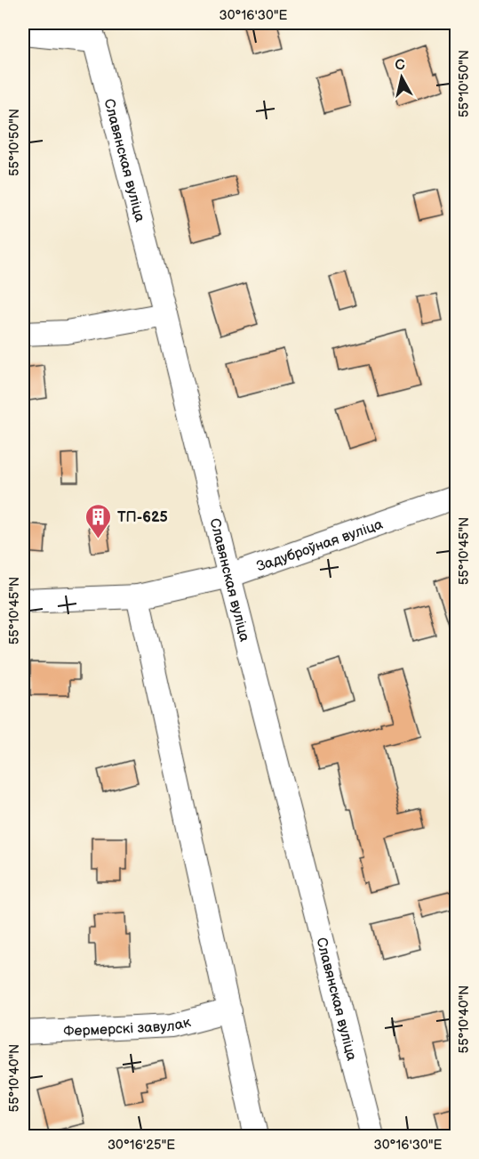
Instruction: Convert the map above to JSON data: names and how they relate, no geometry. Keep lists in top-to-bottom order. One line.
{"streets":{"street":["Славянская вуліца","Задуброўная вуліца","Фермерскі завулак"]},"crossings":[["Славянская вуліца","Задуброўная вуліца"]],"places":{"building":["ТП-625"]},"north":"top","coordinates":["30°16'30\"E","55°10'50\"N","55°10'45\"N","55°10'40\"N","30°16'25\"E"]}
